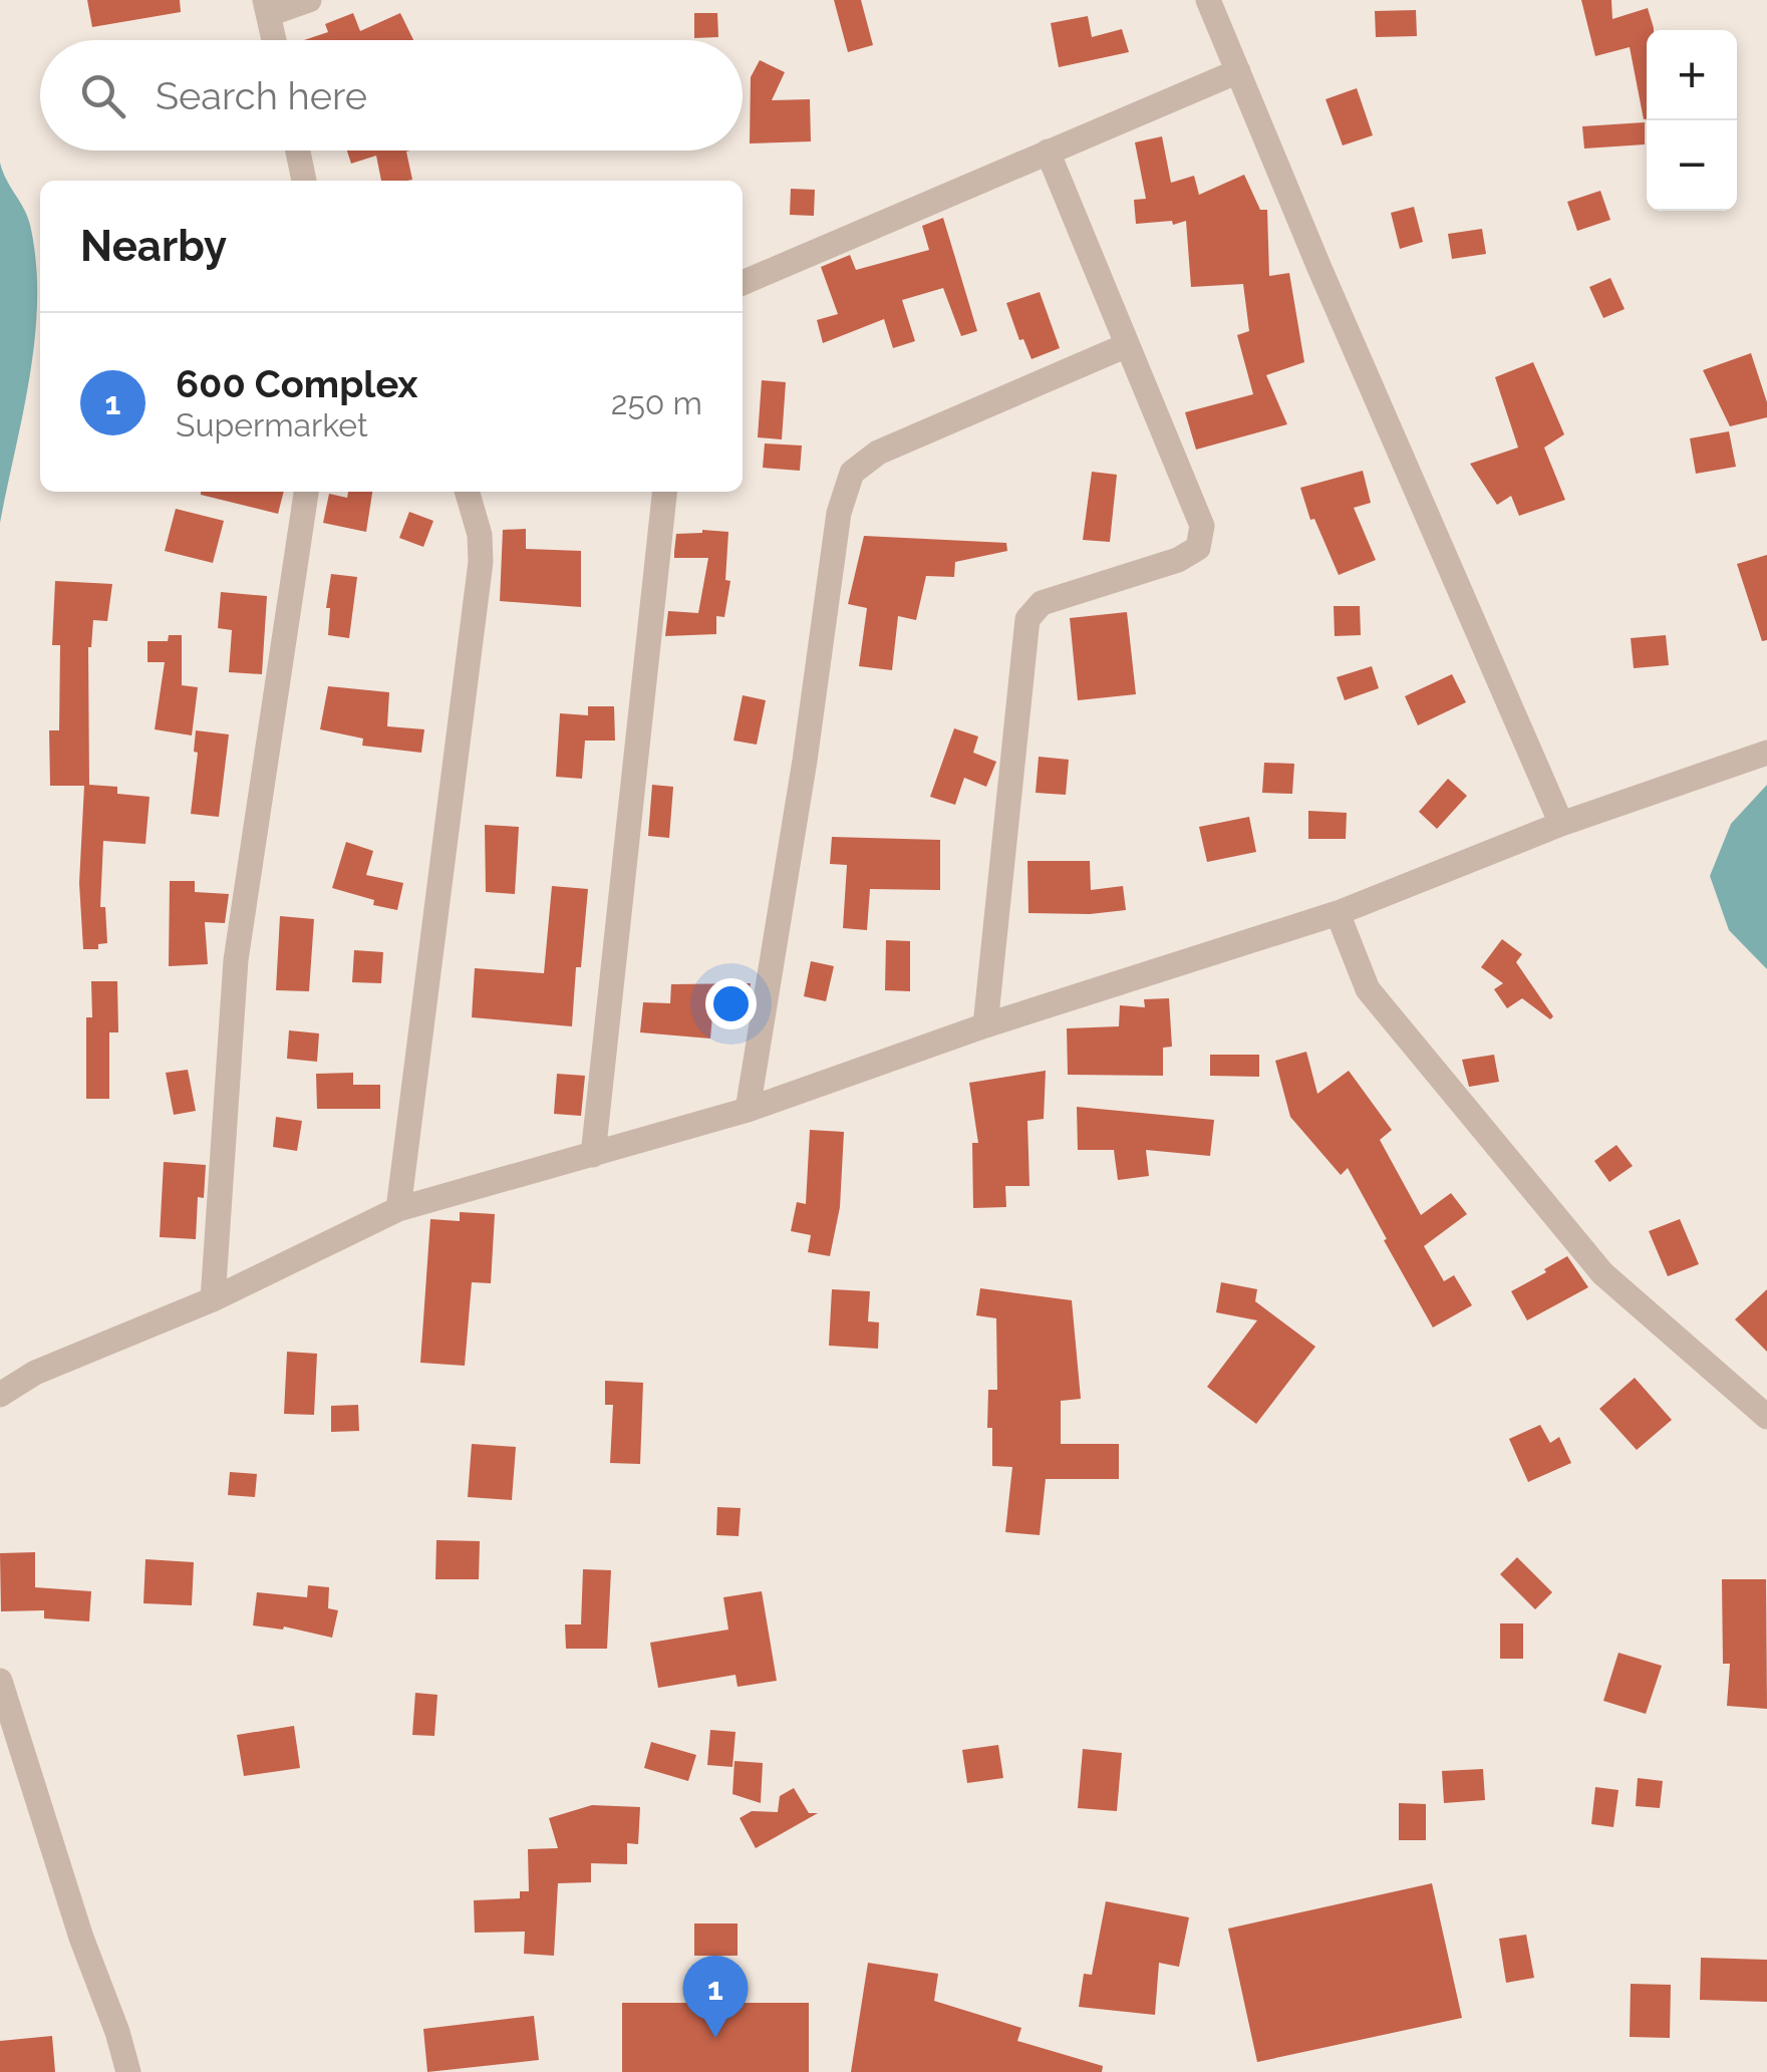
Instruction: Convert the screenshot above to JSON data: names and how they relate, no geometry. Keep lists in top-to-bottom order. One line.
{"page":{"map_buttons":["+","−"],"search":"Search here","heading":"Nearby","list":[{"mark":"1","name":"600 Complex","note":"Supermarket","value":"250 m"}],"pins":"1"}}
